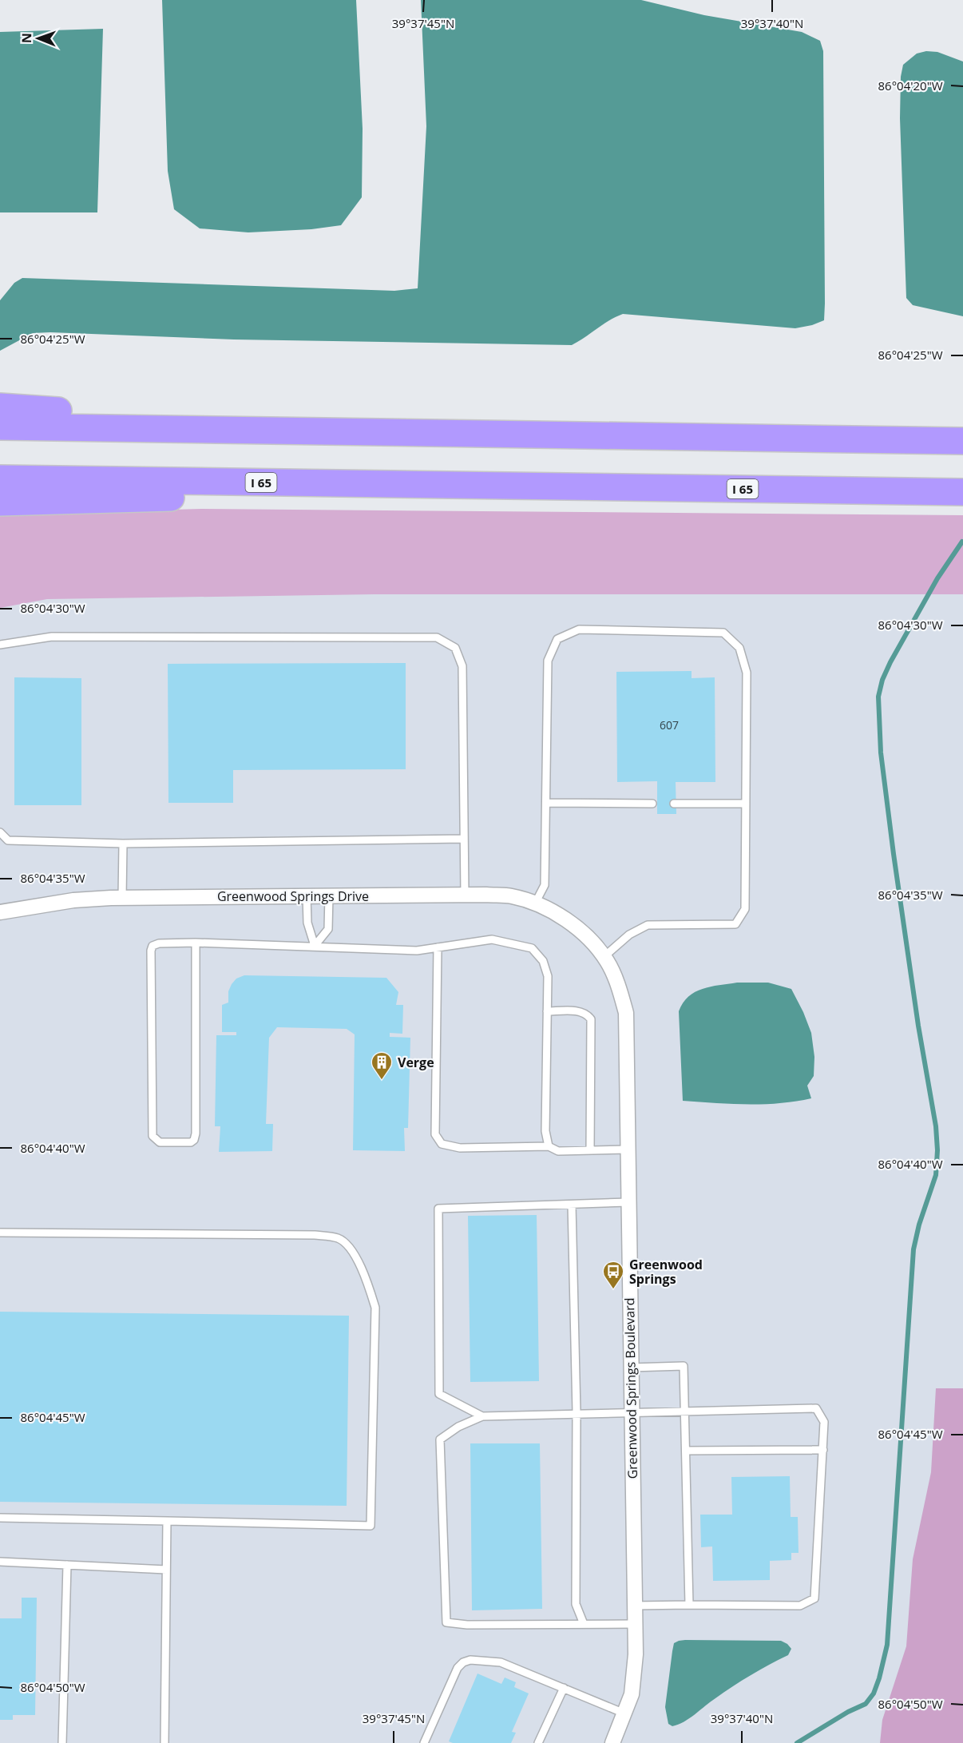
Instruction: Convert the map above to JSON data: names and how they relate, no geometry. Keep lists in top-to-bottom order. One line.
{"streets":{"highway":["I 65"],"street":["Greenwood Springs Drive","Greenwood Springs Boulevard"]},"crossings":[["Greenwood Springs Drive","Greenwood Springs Boulevard"]],"places":{"building":["Verge"],"bus stop":["Greenwood Springs"]},"house_numbers":["607"],"north":"left","coordinates":["39°37'45\"N","39°37'40\"N","86°04'20\"W","86°04'25\"W","86°04'30\"W","86°04'35\"W","86°04'40\"W","86°04'45\"W","86°04'50\"W"]}
